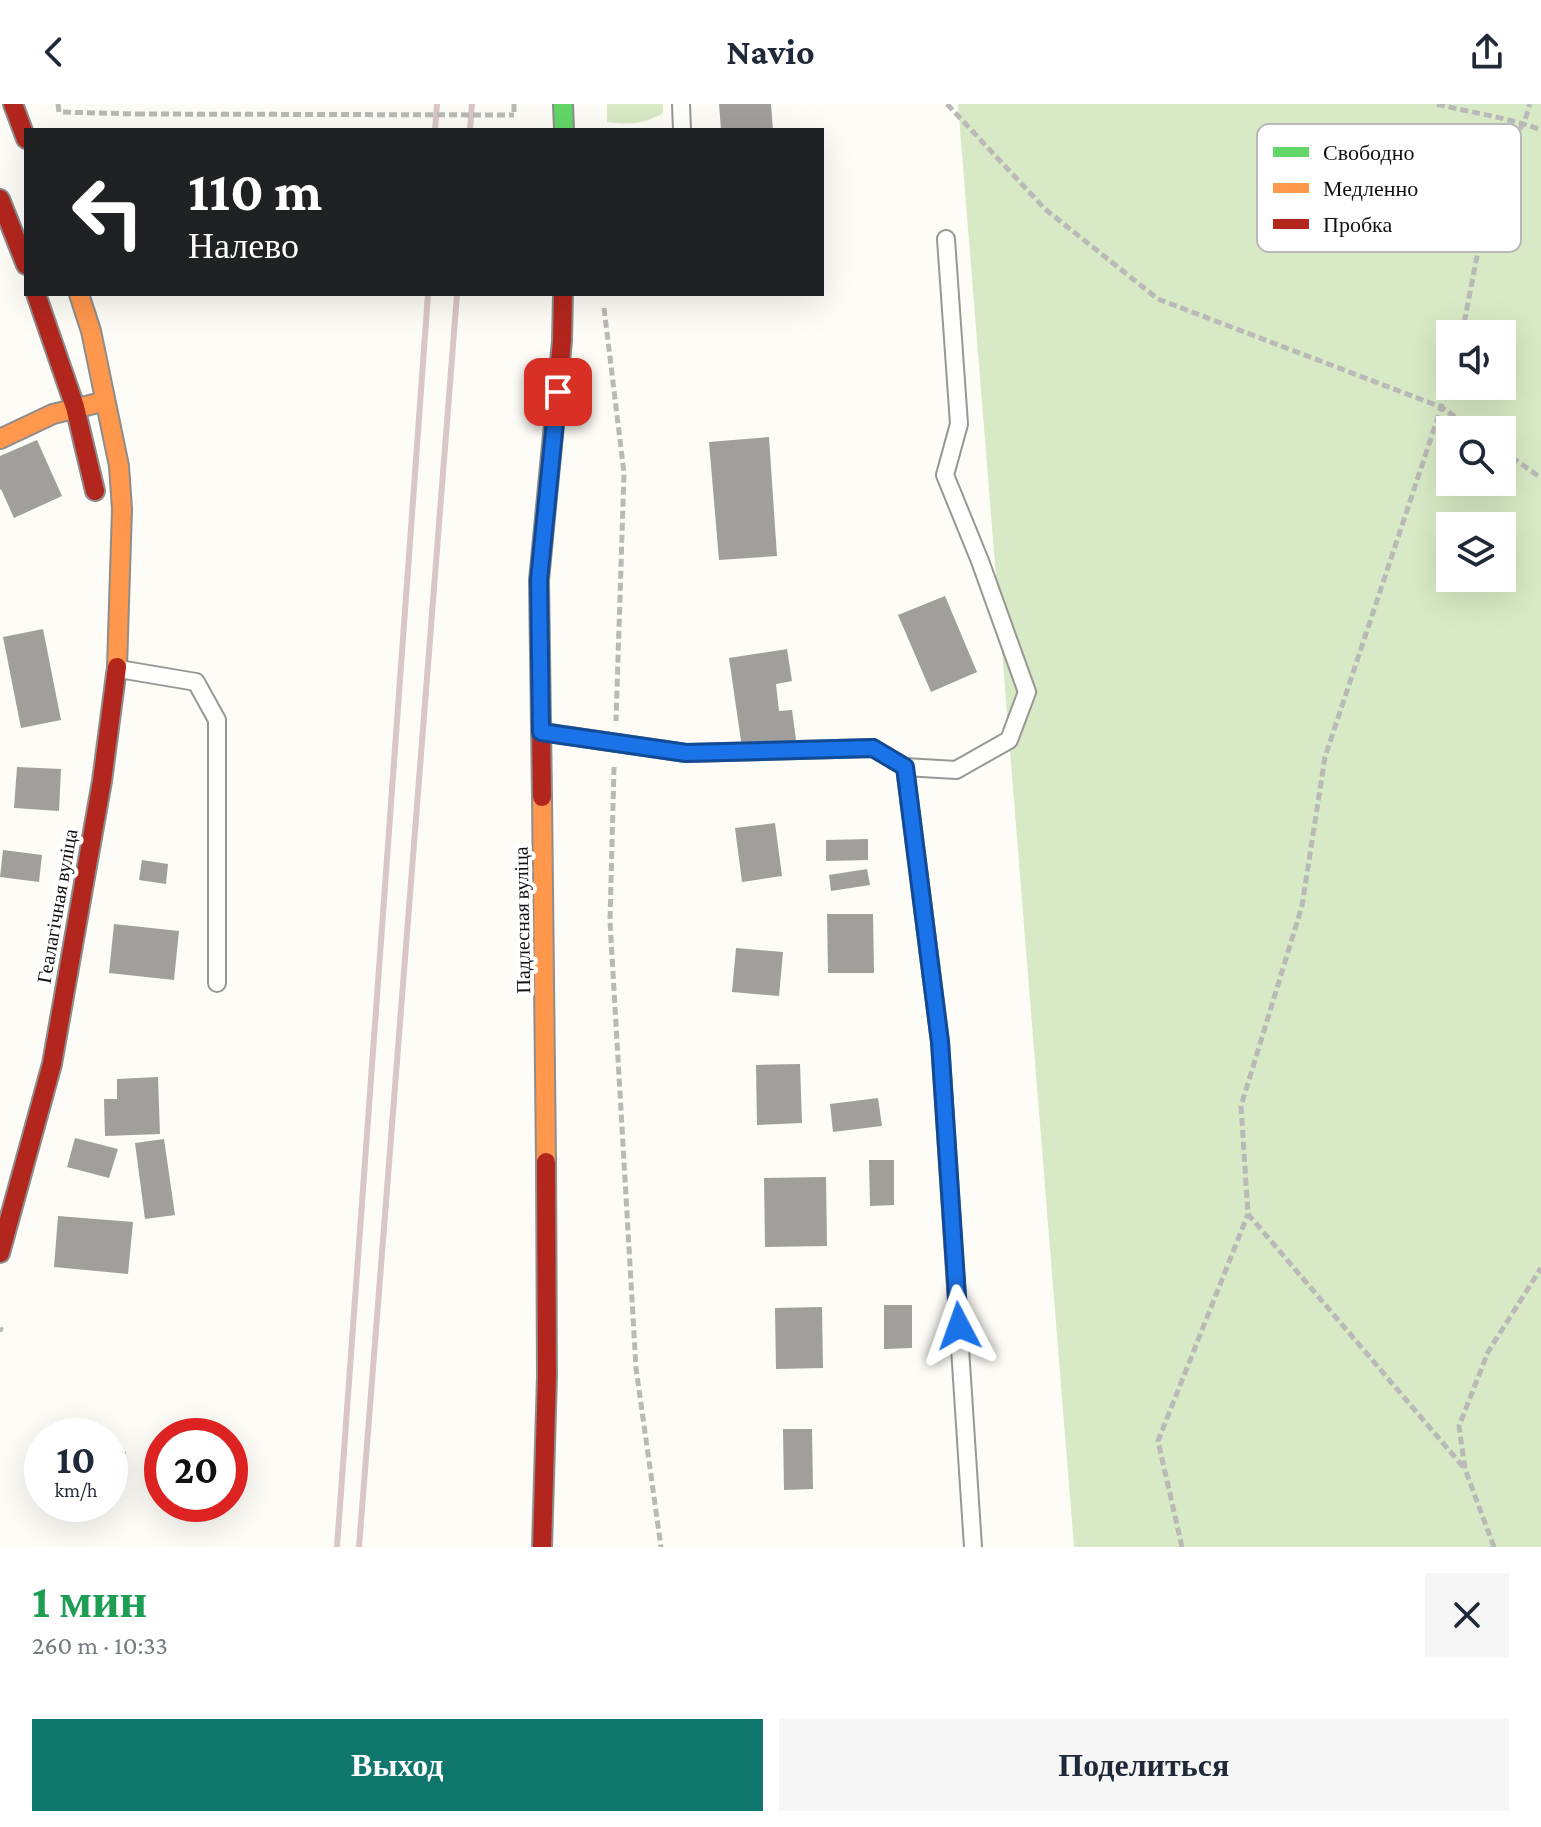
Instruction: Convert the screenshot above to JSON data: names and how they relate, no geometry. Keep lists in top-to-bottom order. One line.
{"streets":{"street":["Геалагічная вуліца","Падлесная вуліца"]},"legend":["Свободно","Медленно","Пробка"],"page":{"header":"Navio","turn":["110 m","Налево"],"speed":"10 km/h","limit":"20","heading":["1 мин","260 m · 10:33"],"buttons":["Выход","Поделиться"]}}
